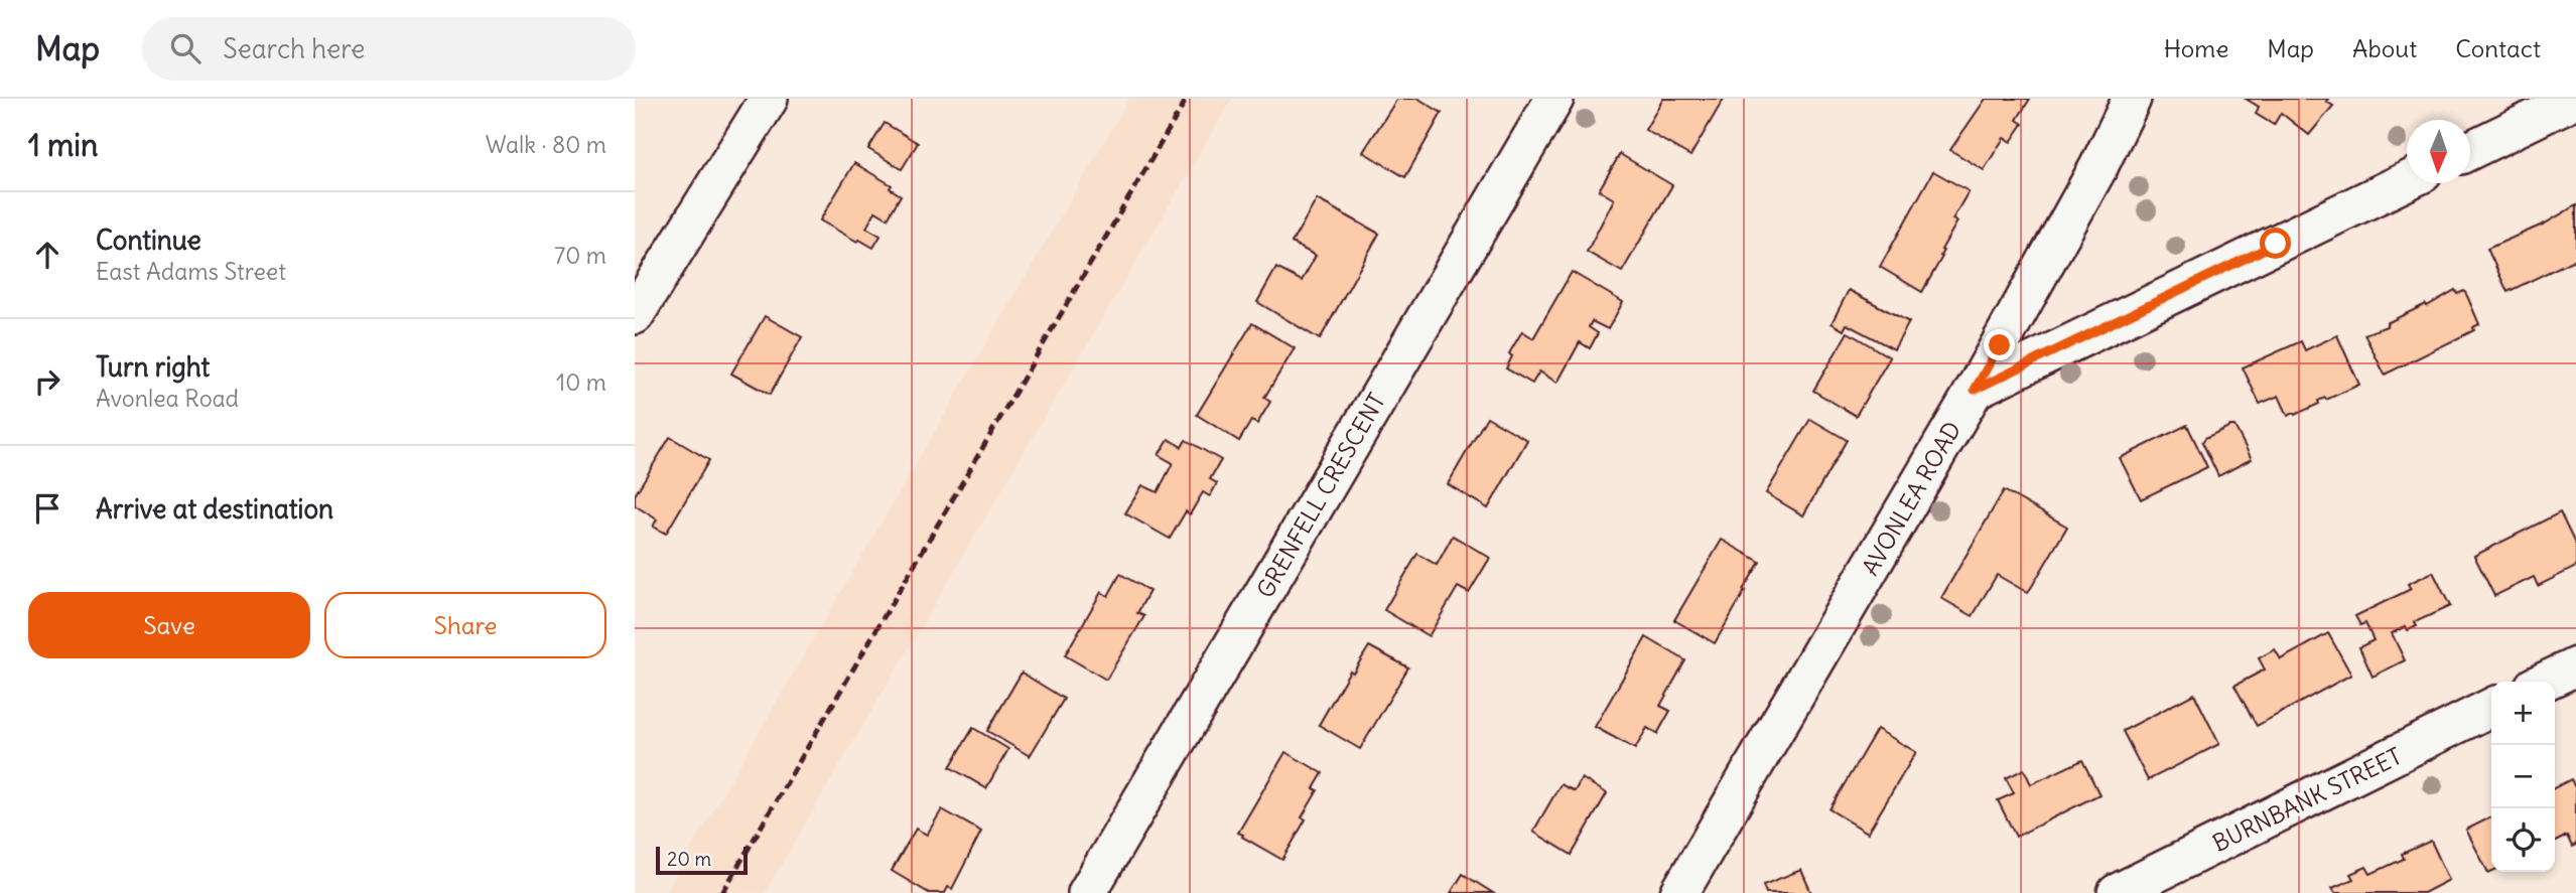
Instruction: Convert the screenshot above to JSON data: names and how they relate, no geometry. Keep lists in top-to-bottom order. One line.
{"streets":{"street":["GRENFELL CRESCENT","AVONLEA ROAD","BURNBANK STREET"]},"scale_bar":"20 m","north":"bottom","page":{"header":"Map","search":"Search here","nav":["Home","Map","About","Contact"],"heading":["1 min","Walk · 80 m"],"list":[["Continue","East Adams Street","70 m"],["Turn right","Avonlea Road","10 m"],"Arrive at destination"],"buttons":["Save","Share"],"map_buttons":["+","−"],"scale":"20 m"}}
